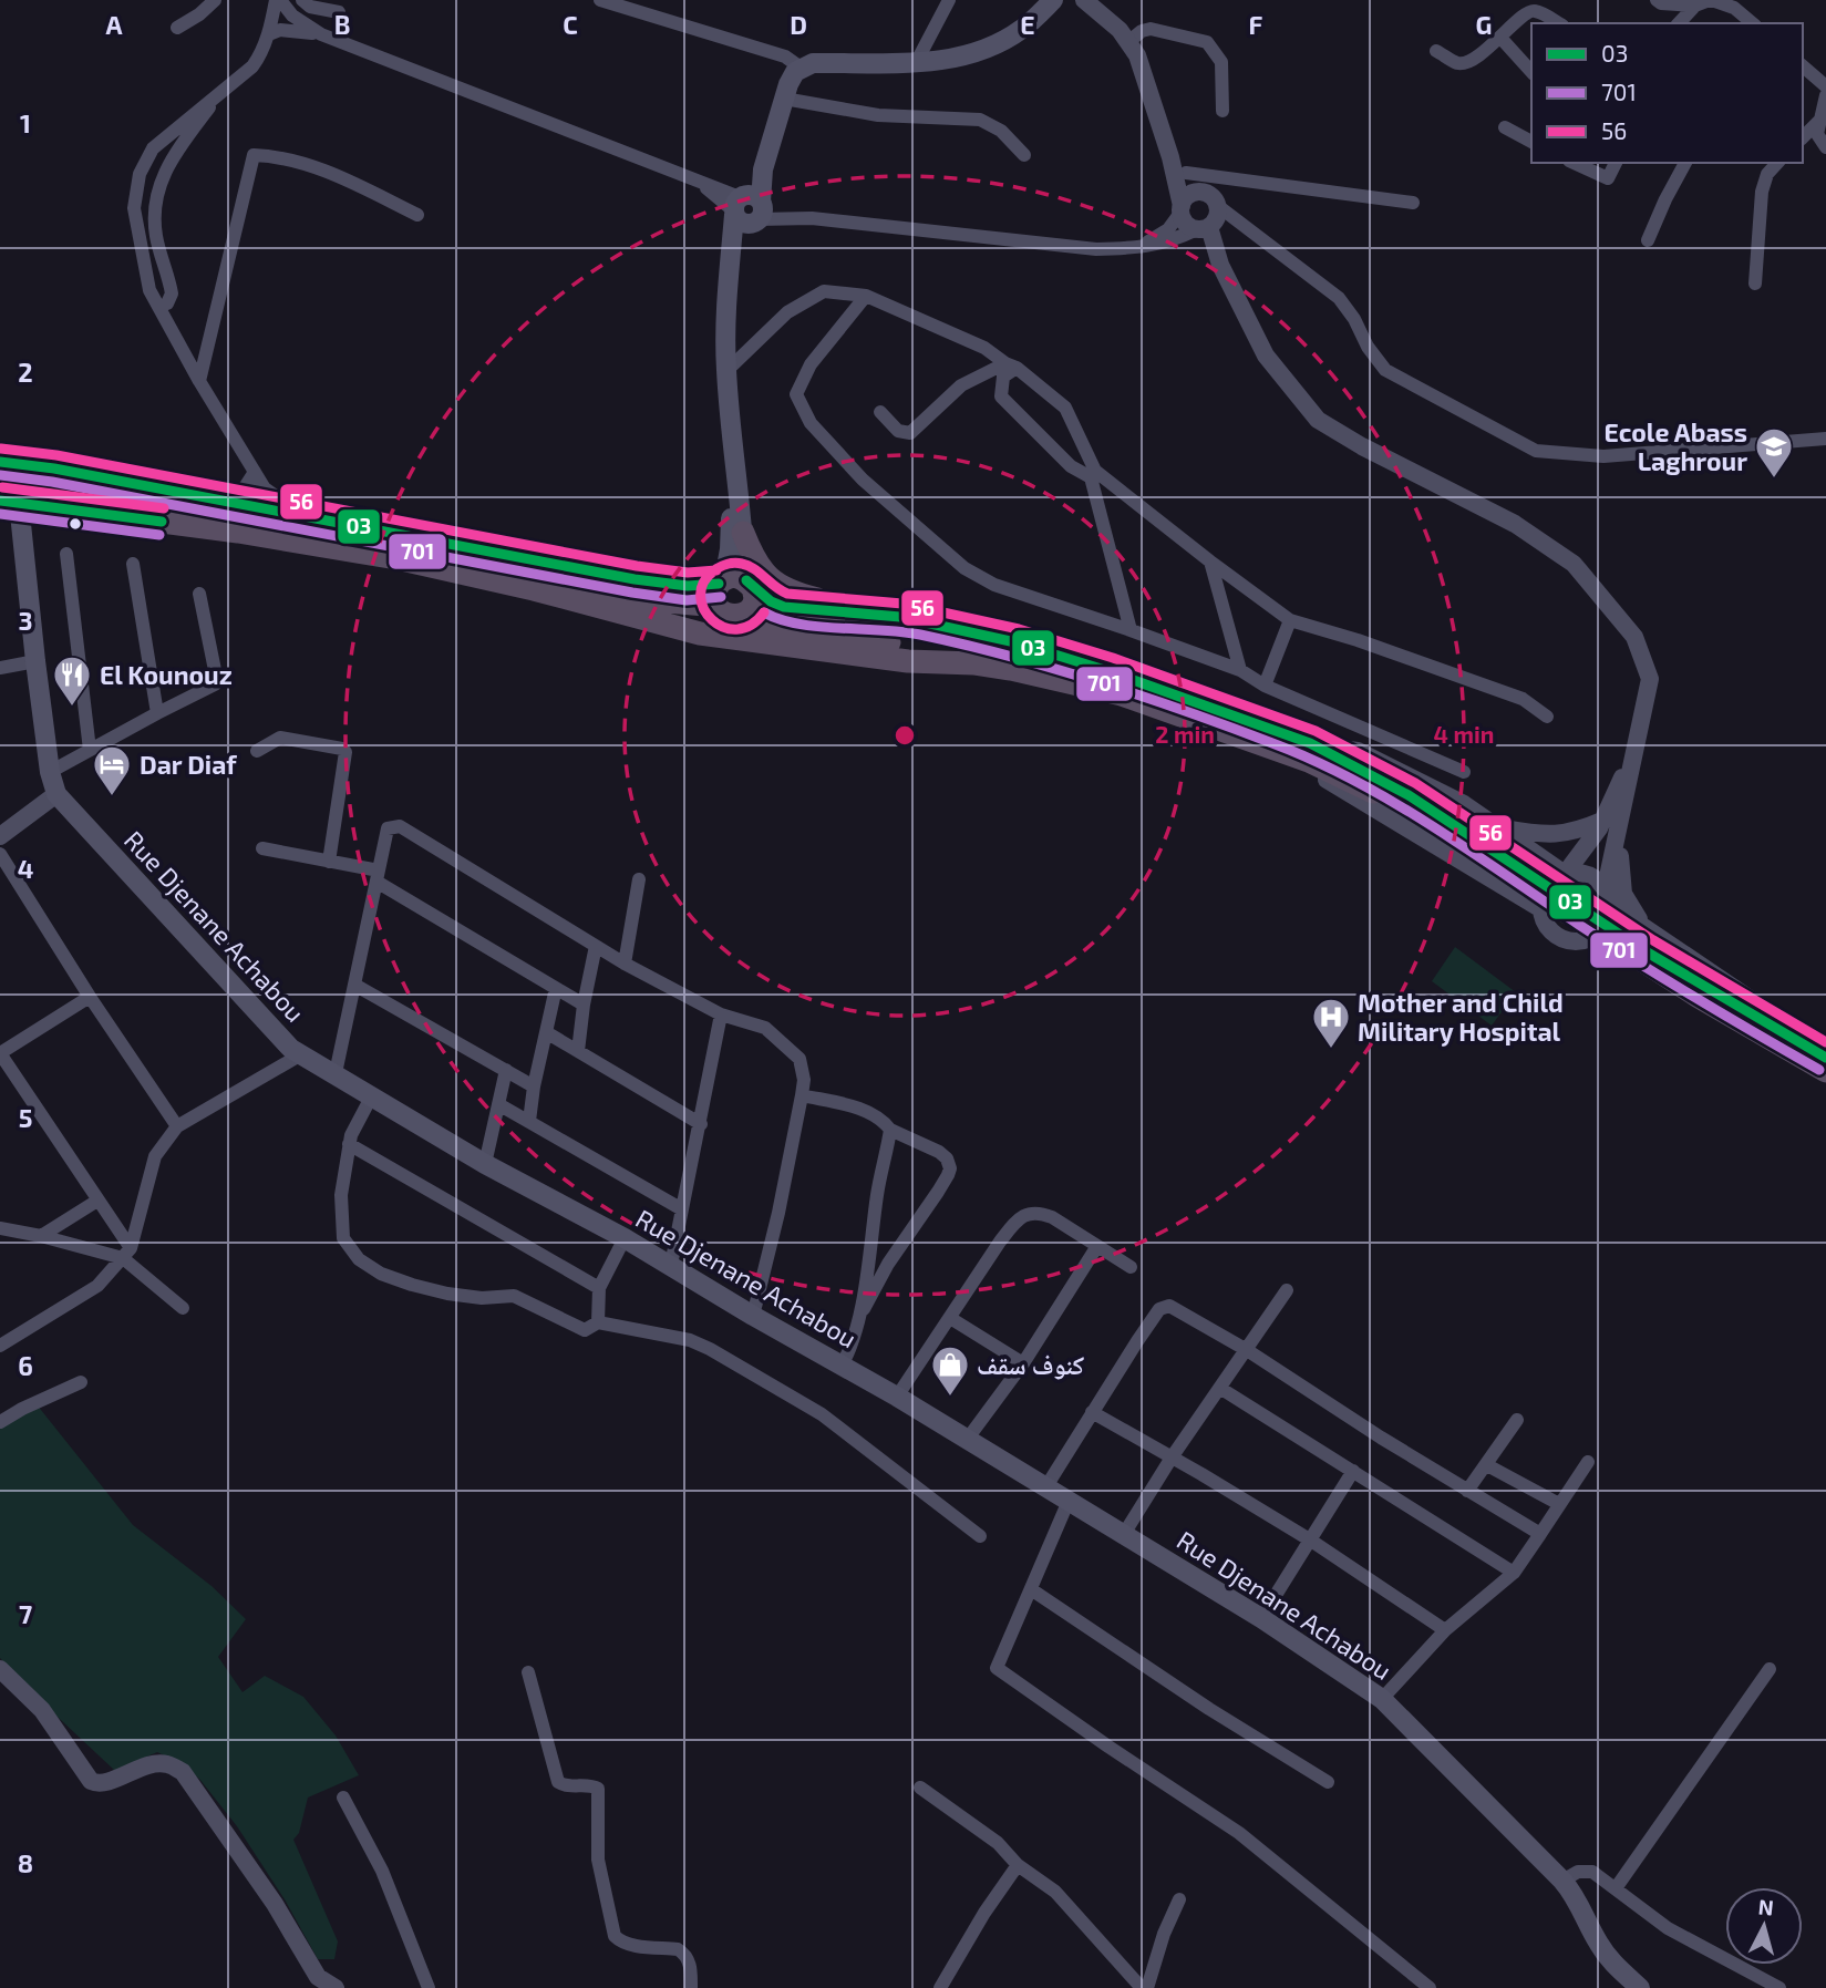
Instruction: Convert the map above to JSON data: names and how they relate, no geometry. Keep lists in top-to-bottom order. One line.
{"streets":{"main road":["Rue Djenane Achabou"]},"places":{"school or university":["Ecole Abass Laghrour"],"restaurant":["El Kounouz"],"hotel":["Dar Diaf"],"hospital":["Mother and Child Military Hospital"],"shop":["كنوف سقف"]},"lines":["transit line 56","transit line 03","transit line 701"],"legend":["03","701","56"],"north":"top","grid":{"columns":["A","B","C","D","E","F","G"],"rows":["1","2","3","4","5","6","7","8"]},"rings":["2 min","4 min"]}
